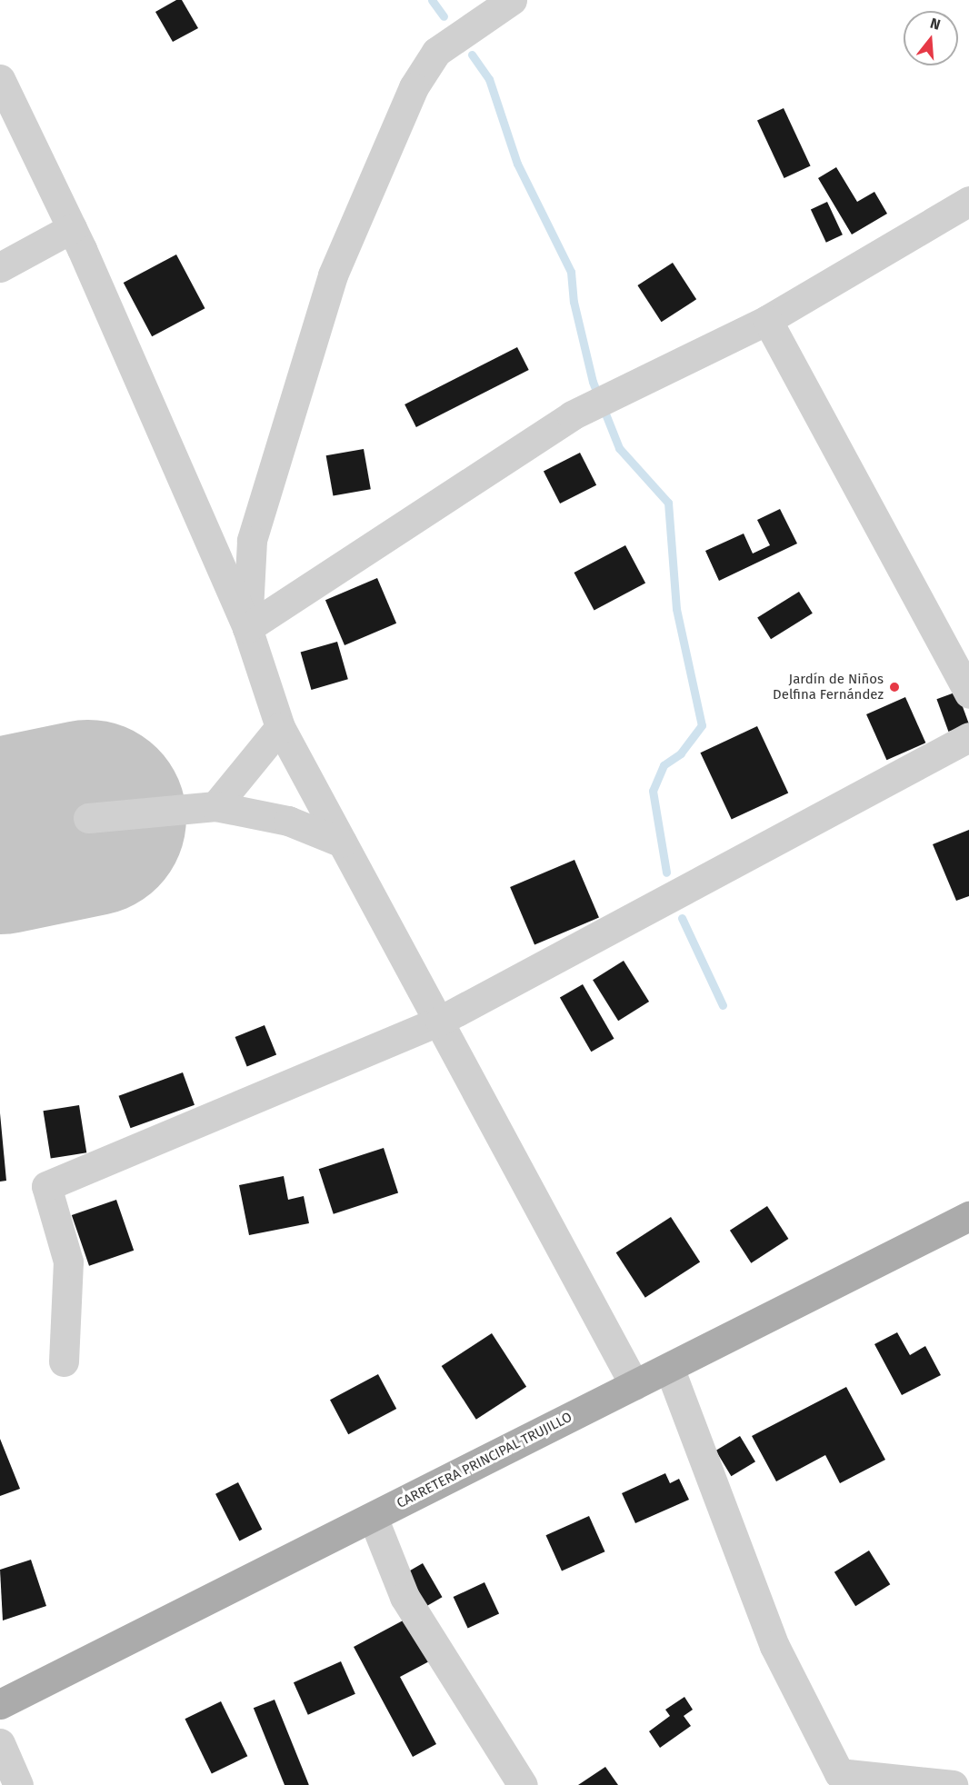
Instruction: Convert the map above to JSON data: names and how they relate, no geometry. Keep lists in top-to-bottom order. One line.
{"streets":{"main road":["CARRETERA PRINCIPAL TRUJILLO"]},"places":["Jardín de Niños Delfina Fernández"],"north":"top"}
